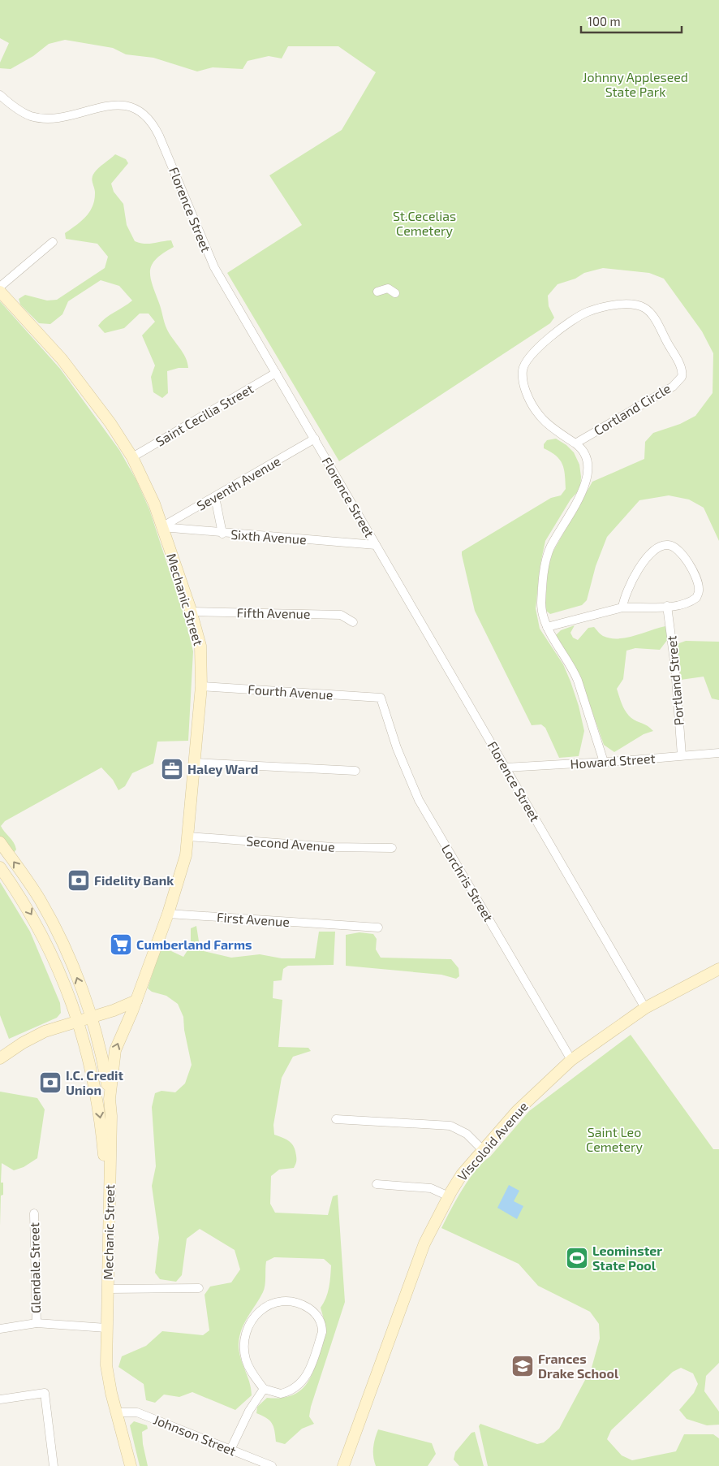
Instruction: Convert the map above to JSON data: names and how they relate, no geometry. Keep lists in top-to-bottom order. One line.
{"streets":{"main road":["Mechanic Street","Viscoloid Avenue"],"street":["Florence Street","Cortland Circle","Saint Cecilia Street","Seventh Avenue","Sixth Avenue","Fifth Avenue","Portland Street","Fourth Avenue","Howard Street","Second Avenue","Lorchris Street","First Avenue","Glendale Street","Johnson Street"]},"crossings":[["Florence Street","Saint Cecilia Street"],["Florence Street","Seventh Avenue"],["Florence Street","Sixth Avenue"],["Florence Street","Howard Street"],["Florence Street","Viscoloid Avenue"],["Cortland Circle","Howard Street"],["Saint Cecilia Street","Mechanic Street"],["Seventh Avenue","Sixth Avenue"],["Seventh Avenue","Mechanic Street"],["Sixth Avenue","Mechanic Street"],["Mechanic Street","Fifth Avenue"],["Mechanic Street","Fourth Avenue"],["Mechanic Street","Second Avenue"],["Mechanic Street","First Avenue"],["Mechanic Street","Johnson Street"],["Portland Street","Howard Street"],["Fourth Avenue","Lorchris Street"],["Lorchris Street","Viscoloid Avenue"]],"parks":["Johnny Appleseed State Park","St.Cecelias Cemetery","Saint Leo Cemetery"],"places":{"office":["Haley Ward"],"bank":["Fidelity Bank","I.C. Credit Union"],"supermarket":["Cumberland Farms"],"sports":["Leominster State Pool"],"school or university":["Frances Drake School"]},"scale_bar":"100 m"}
